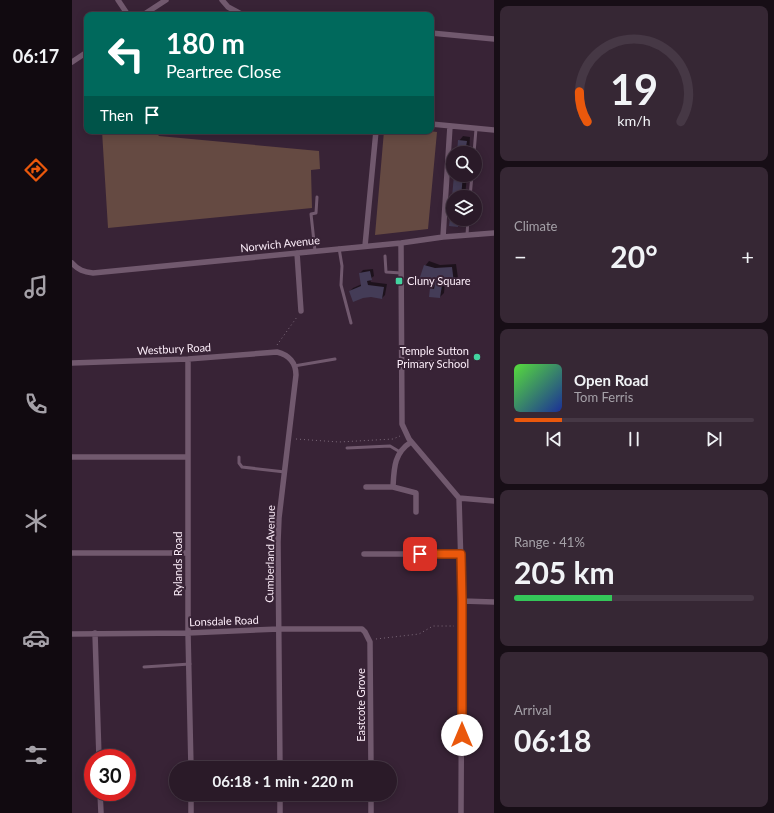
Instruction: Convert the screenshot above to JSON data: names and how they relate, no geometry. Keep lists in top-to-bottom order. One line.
{"streets":{"street":["Norwich Avenue","Westbury Road","Cumberland Avenue","Rylands Road","Lonsdale Road","Eastcote Grove"]},"crossings":[["Westbury Road","Rylands Road"],["Cumberland Avenue","Lonsdale Road"],["Rylands Road","Lonsdale Road"],["Lonsdale Road","Eastcote Grove"]],"places":{"transit":["Cluny Square"],"other":["Temple Sutton Primary School"]},"page":{"tabs":"06:17","turn":["180 m","Peartree Close"],"then":"Then","tile":["Climate",["Range · 41%","205 km"],["Arrival","06:18"]],"heat":["−","20°","+"],"song":["Open Road","Tom Ferris"],"limit":"30","trip":"06:18 · 1 min · 220 m","gauge":["19","km/h"]}}
